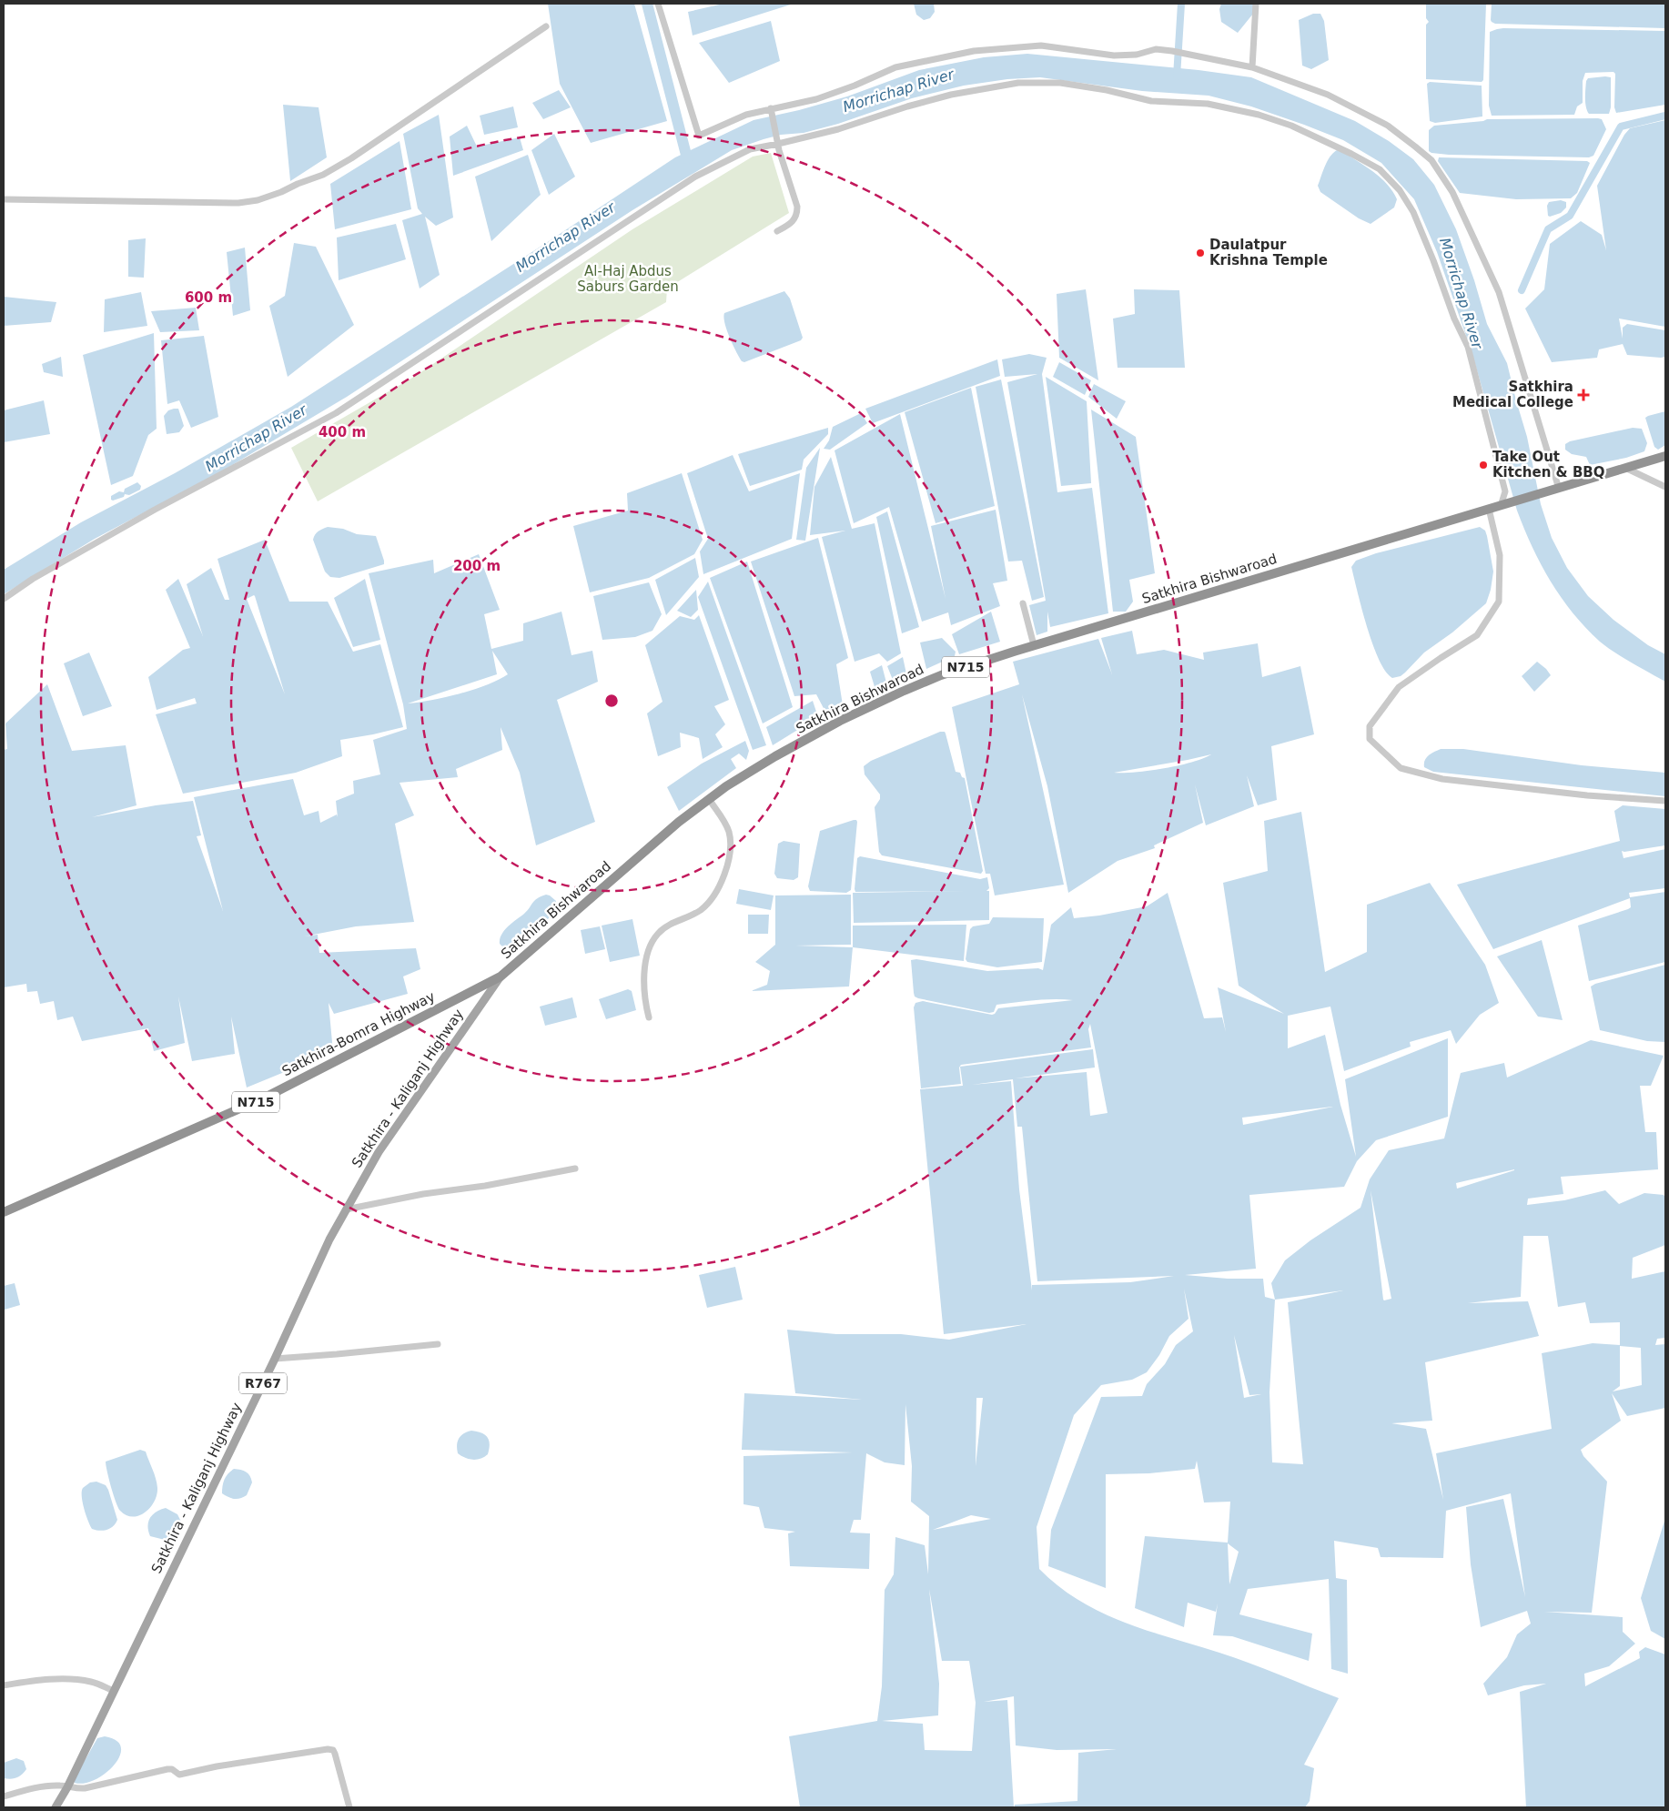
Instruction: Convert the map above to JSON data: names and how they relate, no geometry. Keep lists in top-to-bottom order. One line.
{"streets":{"highway":["Satkhira Bishwaroad","N715","Satkhira-Bomra Highway"],"main road":["Satkhira - Kaliganj Highway","R767"]},"crossings":[["Satkhira Bishwaroad","N715"],["Satkhira Bishwaroad","Satkhira-Bomra Highway"],["Satkhira Bishwaroad","Satkhira - Kaliganj Highway"],["Satkhira-Bomra Highway","Satkhira - Kaliganj Highway"]],"water":["Morrichap River"],"parks":["Al-Haj Abdus Saburs Garden"],"places":{"other":["Daulatpur Krishna Temple","Take Out Kitchen & BBQ"],"health":["Satkhira Medical College"]},"rings":["600 m","400 m","200 m"]}
